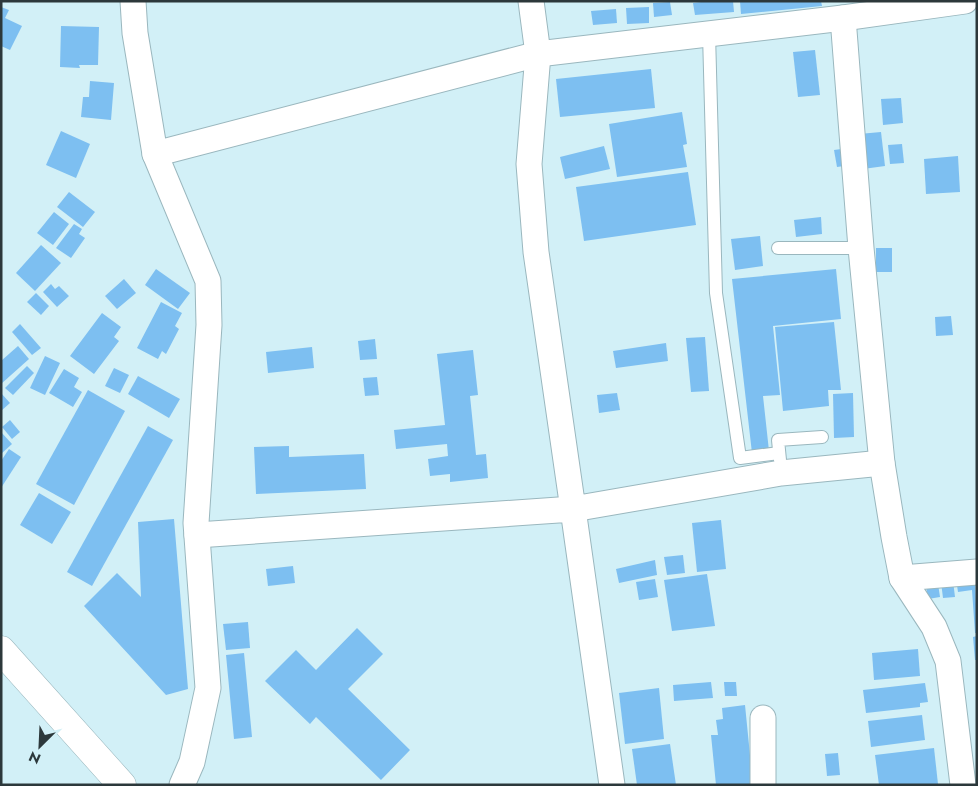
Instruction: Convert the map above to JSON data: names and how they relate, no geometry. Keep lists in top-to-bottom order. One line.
{"north":"bottom left"}
